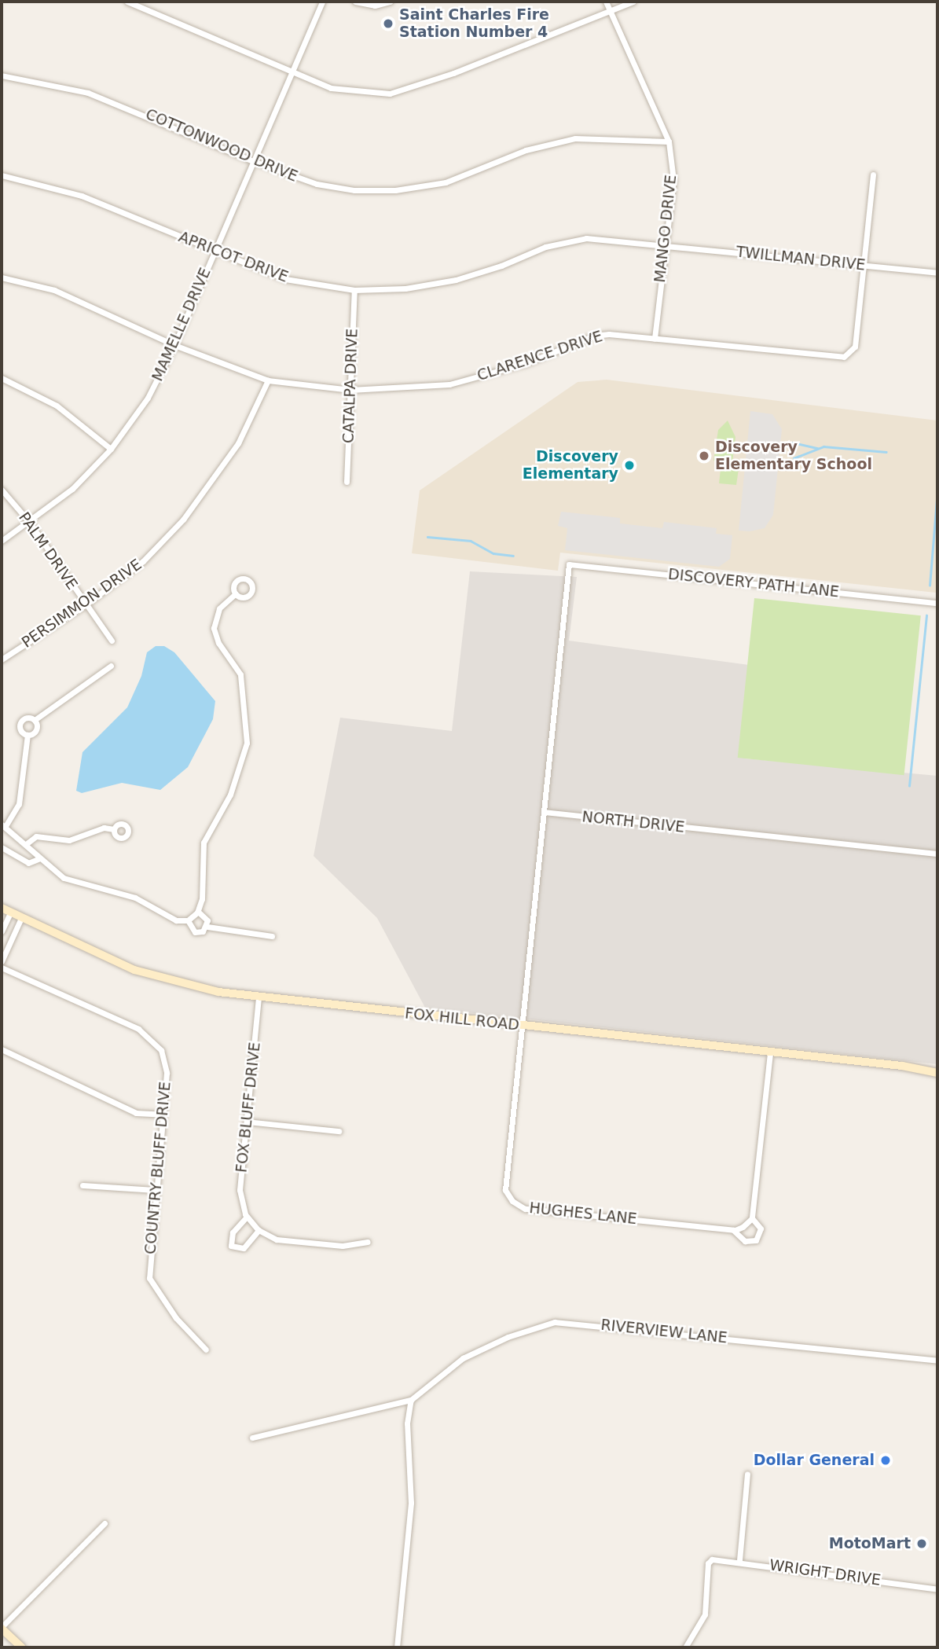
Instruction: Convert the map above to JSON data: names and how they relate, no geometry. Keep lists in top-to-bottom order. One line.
{"streets":{"street":["COTTONWOOD DRIVE","MANGO DRIVE","APRICOT DRIVE","TWILLMAN DRIVE","MAMELLE DRIVE","CLARENCE DRIVE","CATALPA DRIVE","PALM DRIVE","DISCOVERY PATH LANE","PERSIMMON DRIVE","NORTH DRIVE","FOX HILL ROAD","FOX BLUFF DRIVE","COUNTRY BLUFF DRIVE","HUGHES LANE","RIVERVIEW LANE","WRIGHT DRIVE"]},"crossings":[["COTTONWOOD DRIVE","MANGO DRIVE"],["COTTONWOOD DRIVE","MAMELLE DRIVE"],["MANGO DRIVE","APRICOT DRIVE"],["MANGO DRIVE","TWILLMAN DRIVE"],["MANGO DRIVE","CLARENCE DRIVE"],["APRICOT DRIVE","TWILLMAN DRIVE"],["APRICOT DRIVE","MAMELLE DRIVE"],["APRICOT DRIVE","CATALPA DRIVE"],["TWILLMAN DRIVE","CLARENCE DRIVE"],["MAMELLE DRIVE","CLARENCE DRIVE"],["MAMELLE DRIVE","PALM DRIVE"],["CLARENCE DRIVE","CATALPA DRIVE"],["CLARENCE DRIVE","PERSIMMON DRIVE"],["PALM DRIVE","PERSIMMON DRIVE"],["DISCOVERY PATH LANE","NORTH DRIVE"],["FOX HILL ROAD","FOX BLUFF DRIVE"],["FOX HILL ROAD","HUGHES LANE"]],"places":["Saint Charles Fire Station Number 4","Discovery Elementary School","Discovery Elementary","Dollar General","MotoMart"]}
